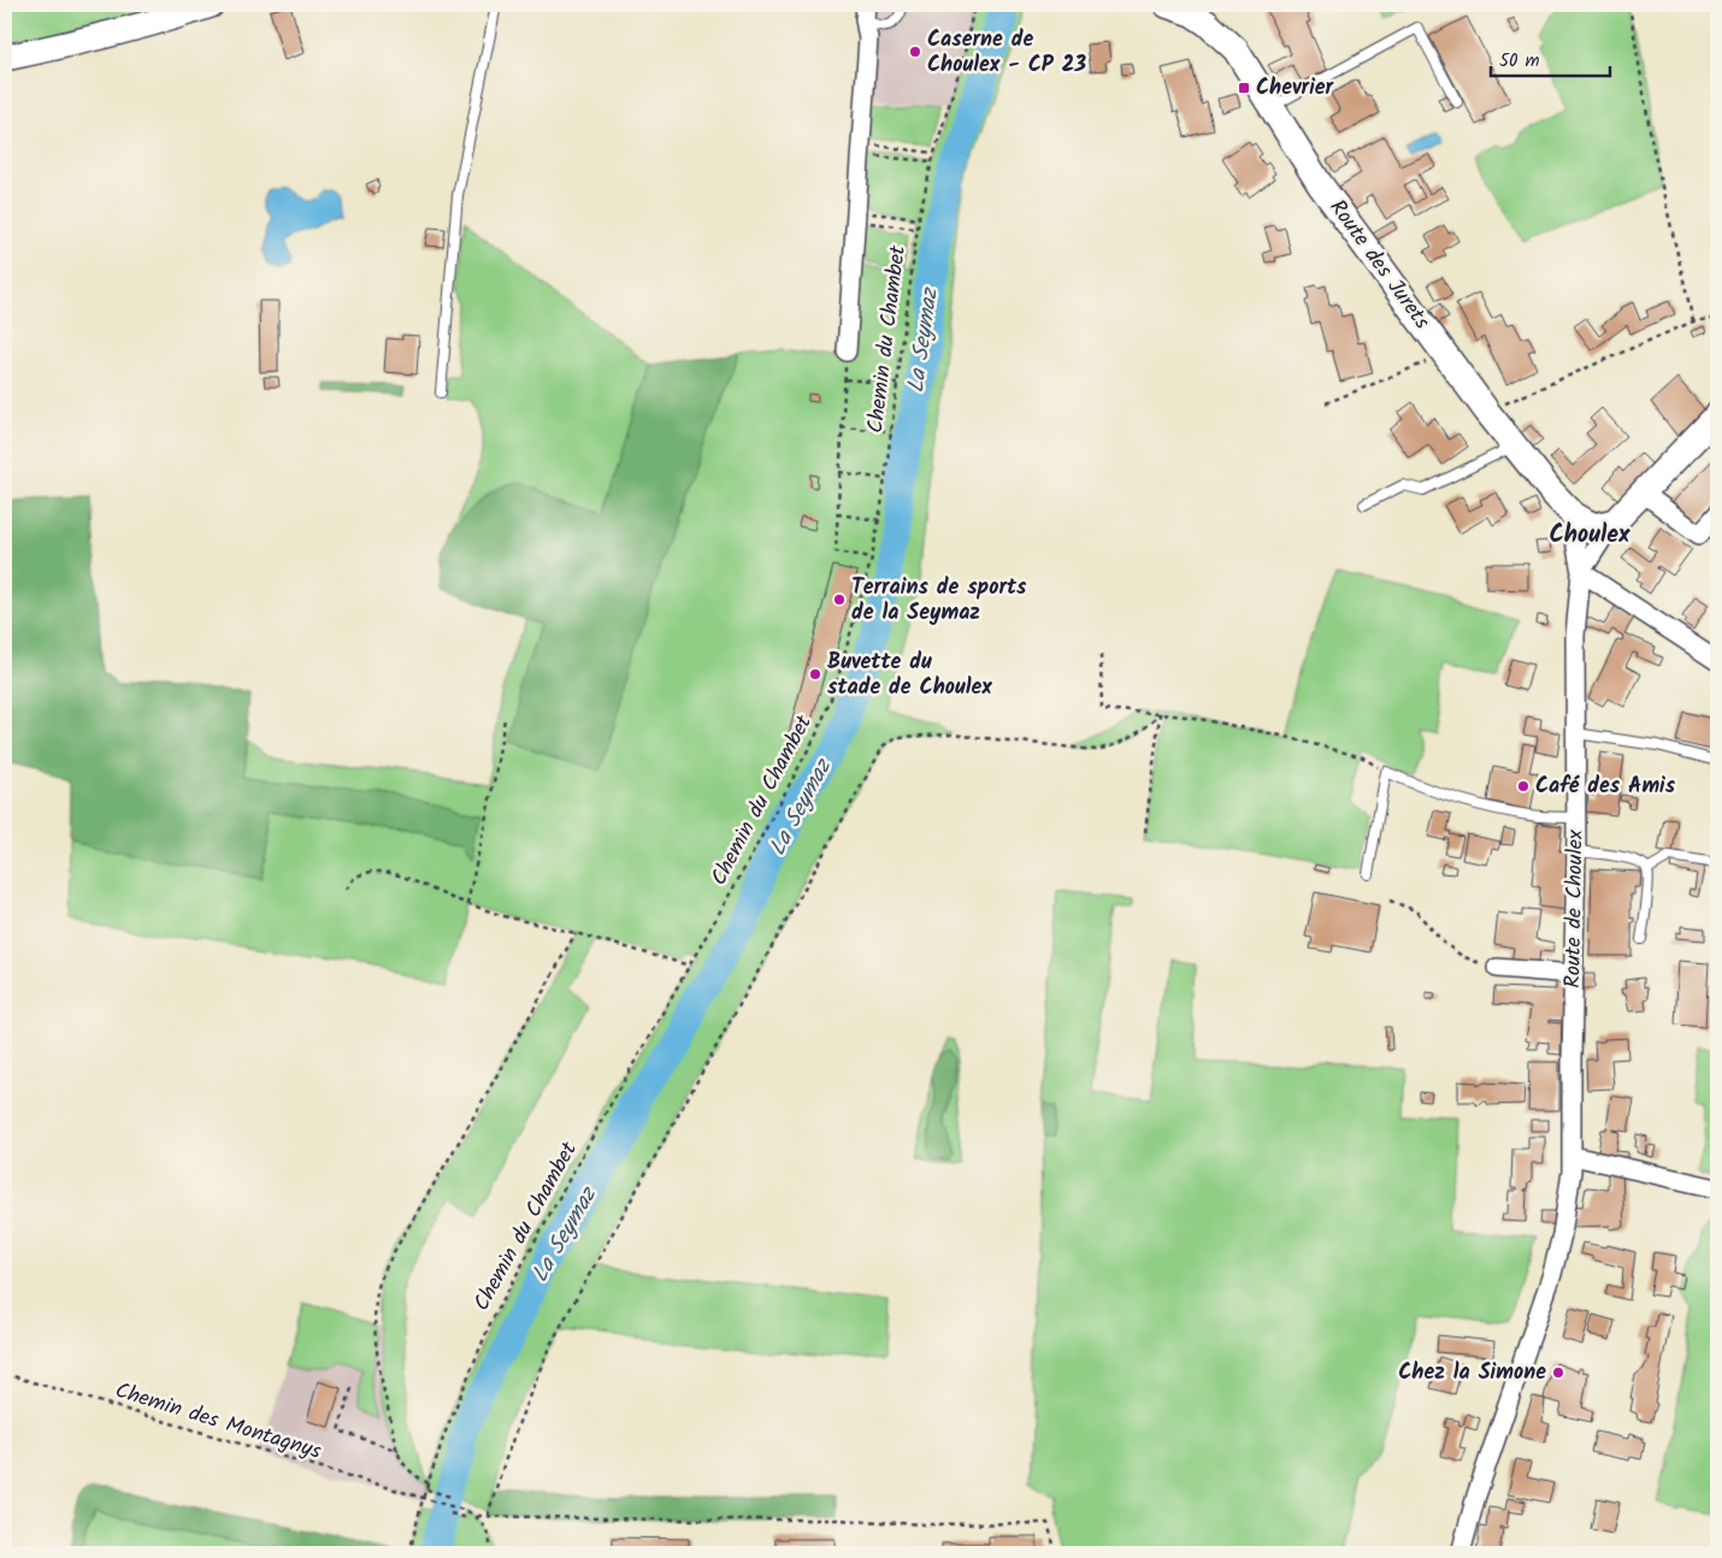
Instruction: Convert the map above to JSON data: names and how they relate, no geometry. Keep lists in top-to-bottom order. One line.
{"streets":{"street":["Route des Jurets","Route de Choulex"],"path":["Chemin du Chambet","Chemin des Montagnys"]},"crossings":[["Route des Jurets","Route de Choulex"],["Chemin du Chambet","Chemin des Montagnys"]],"districts":["Choulex"],"water":["La Seymaz"],"places":{"other":["Caserne de Choulex - CP 23","Terrains de sports de la Seymaz","Buvette du stade de Choulex","Café des Amis","Chez la Simone"],"transit":["Chevrier"]},"scale_bar":"50 m"}
